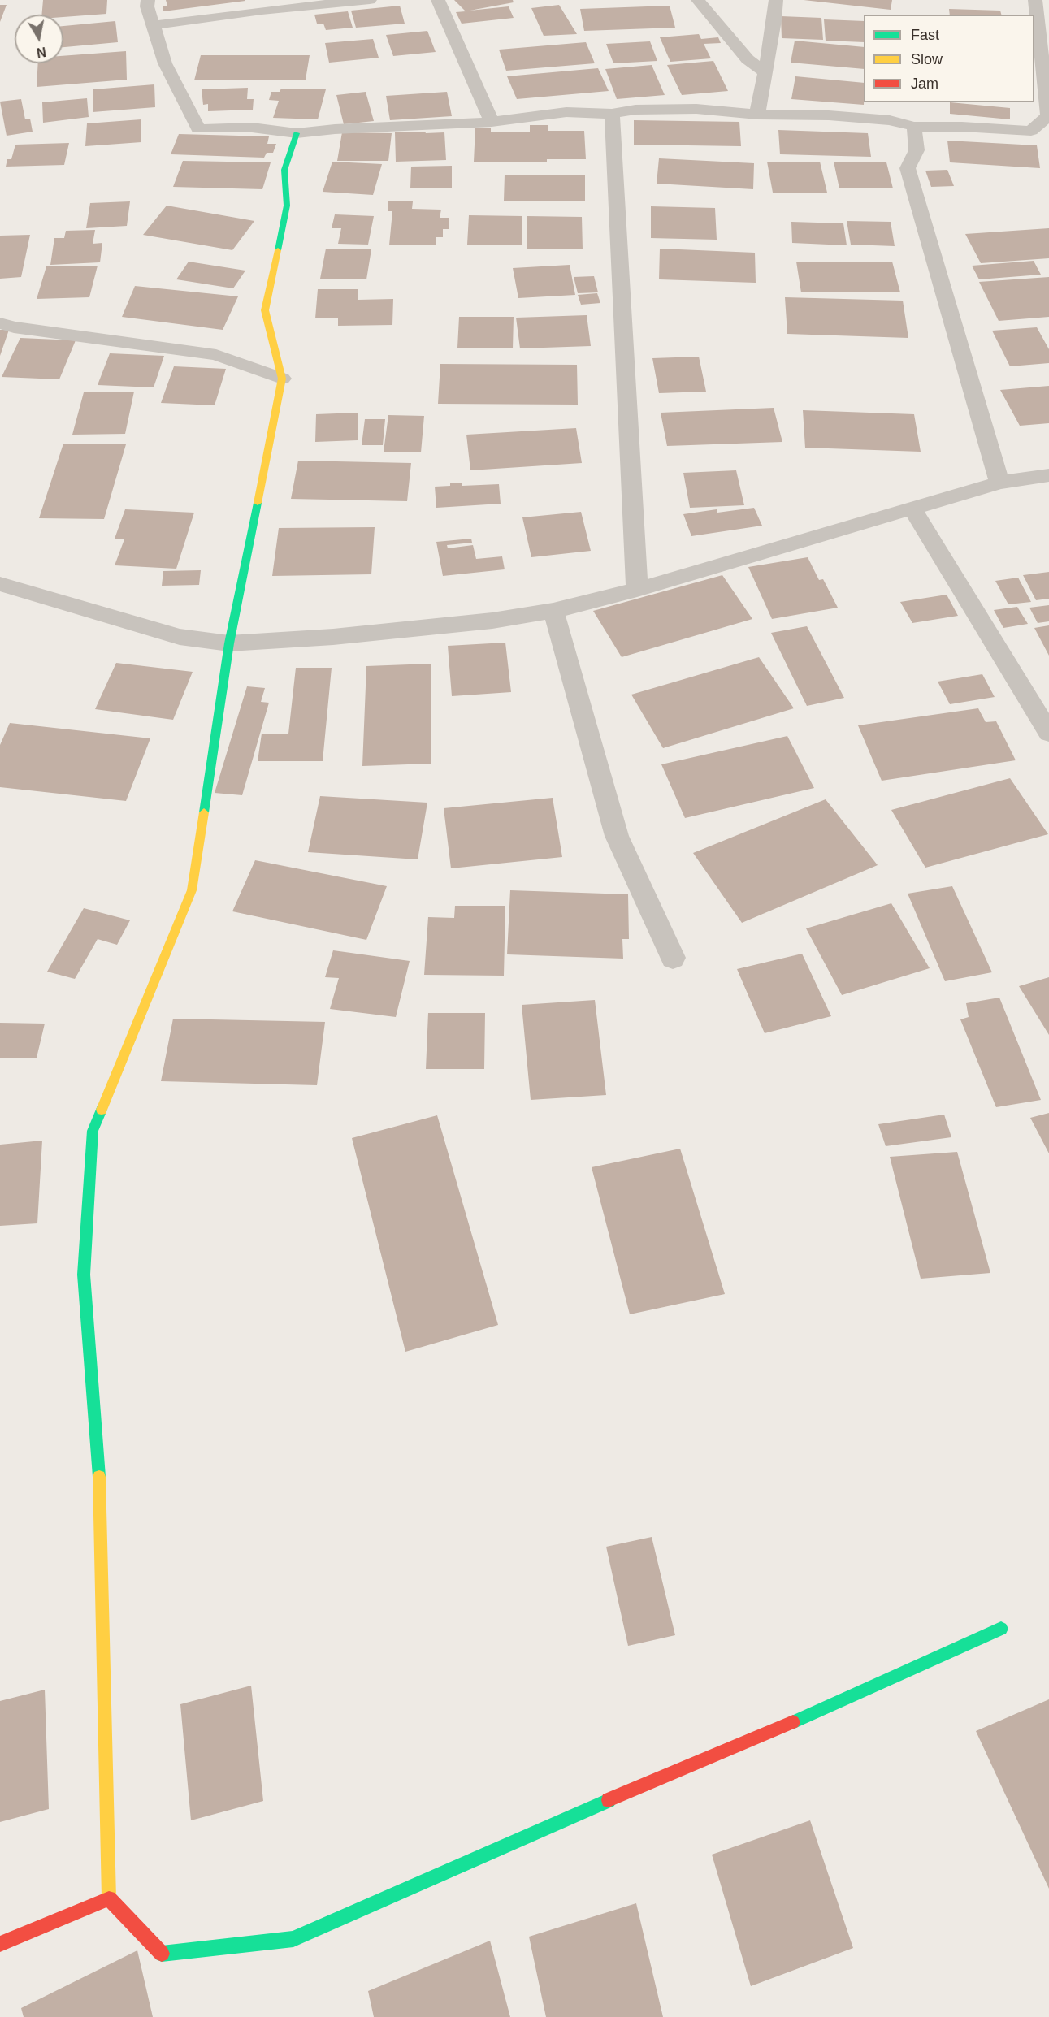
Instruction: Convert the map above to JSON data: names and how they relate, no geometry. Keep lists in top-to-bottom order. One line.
{"legend":["Fast","Slow","Jam"],"north":"bottom"}
